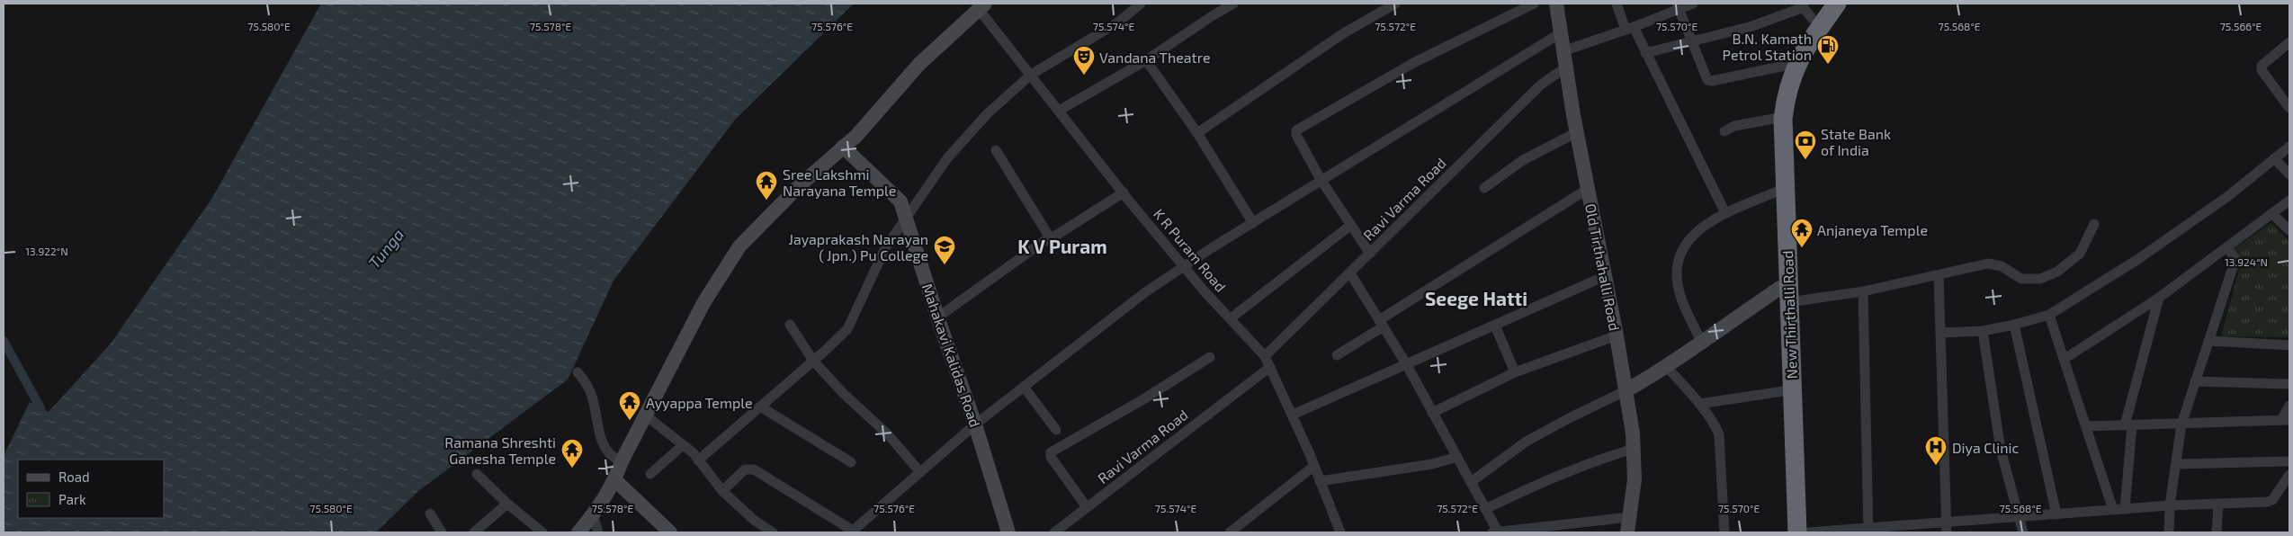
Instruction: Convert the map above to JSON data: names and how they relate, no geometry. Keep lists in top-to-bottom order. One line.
{"streets":{"highway":["New Thirthalli Road"],"street":["Ravi Varma Road","K R Puram Road","Old Tirthahalli Road","Mahakavi Kalidas Road"]},"crossings":[["Ravi Varma Road","K R Puram Road"],["Ravi Varma Road","Old Tirthahalli Road"]],"districts":["K V Puram","Seege Hatti"],"water":["Tunga"],"places":{"fuel station":["B.N. Kamath Petrol Station"],"theatre":["Vandana Theatre"],"bank":["State Bank of India"],"temple":["Sree Lakshmi Narayana Temple","Anjaneya Temple","Ayyappa Temple","Ramana Shreshti Ganesha Temple"],"school or university":["Jayaprakash Narayan ( Jpn.) Pu College"],"hospital":["Diya Clinic"]},"legend":["Road","Park"],"coordinates":["75.580°E","75.578°E","75.576°E","75.574°E","75.572°E","75.570°E","75.568°E","75.566°E","13.922°N","13.924°N"]}
